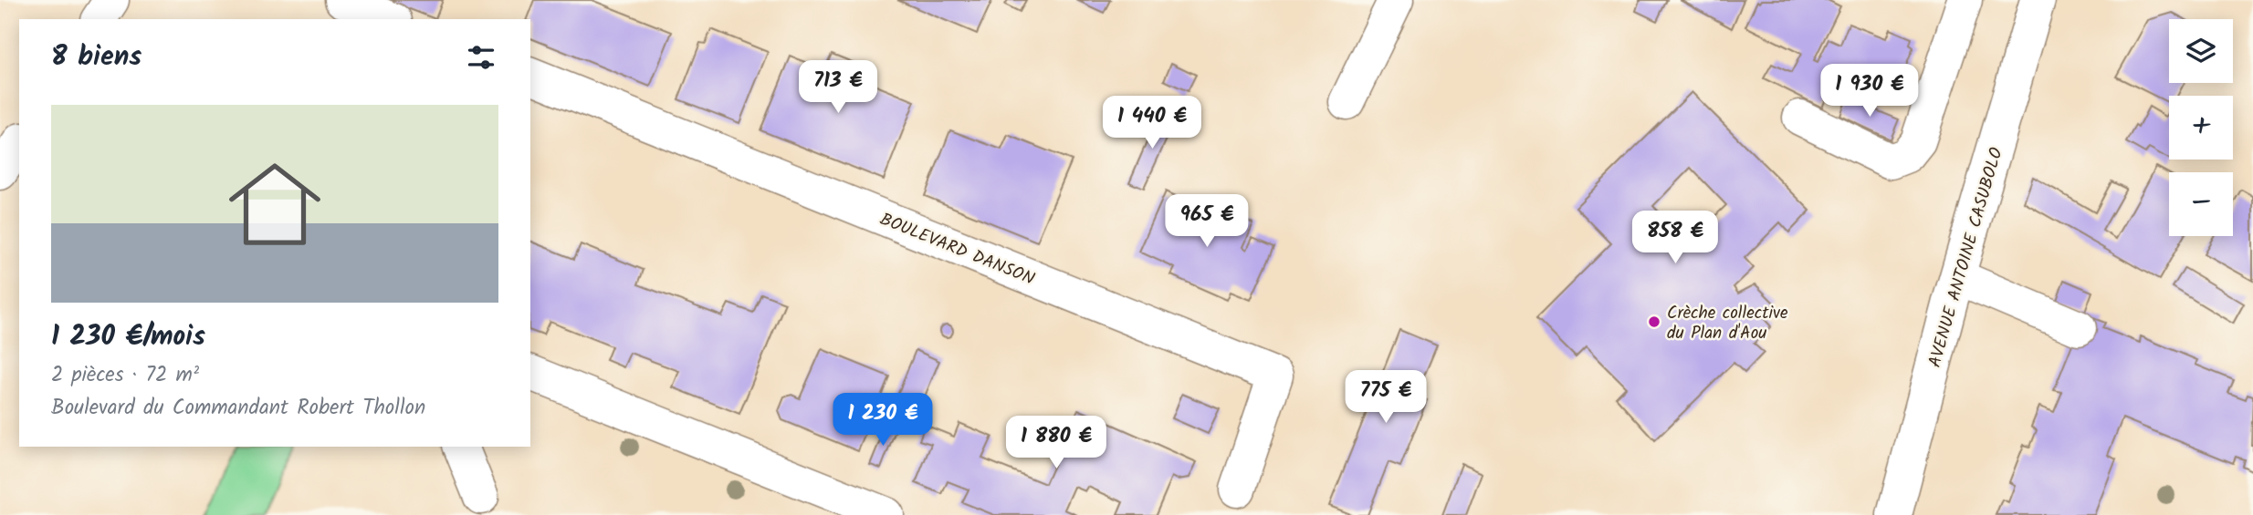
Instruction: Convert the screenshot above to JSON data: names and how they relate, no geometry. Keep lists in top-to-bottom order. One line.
{"streets":{"street":["BOULEVARD DANSON","AVENUE ANTOINE CASUBOLO"]},"places":["Crèche collective du Plan d'Aou"],"page":{"map_buttons":["+","−"],"heading":"8 biens","price":["713 €","1 930 €","1 440 €","965 €","858 €","775 €","1 230 €","1 880 €"],"list":[{"name":"1 230 €/mois","note":"2 pièces · 72 m² · Boulevard du Commandant Robert Thollon"}]}}
